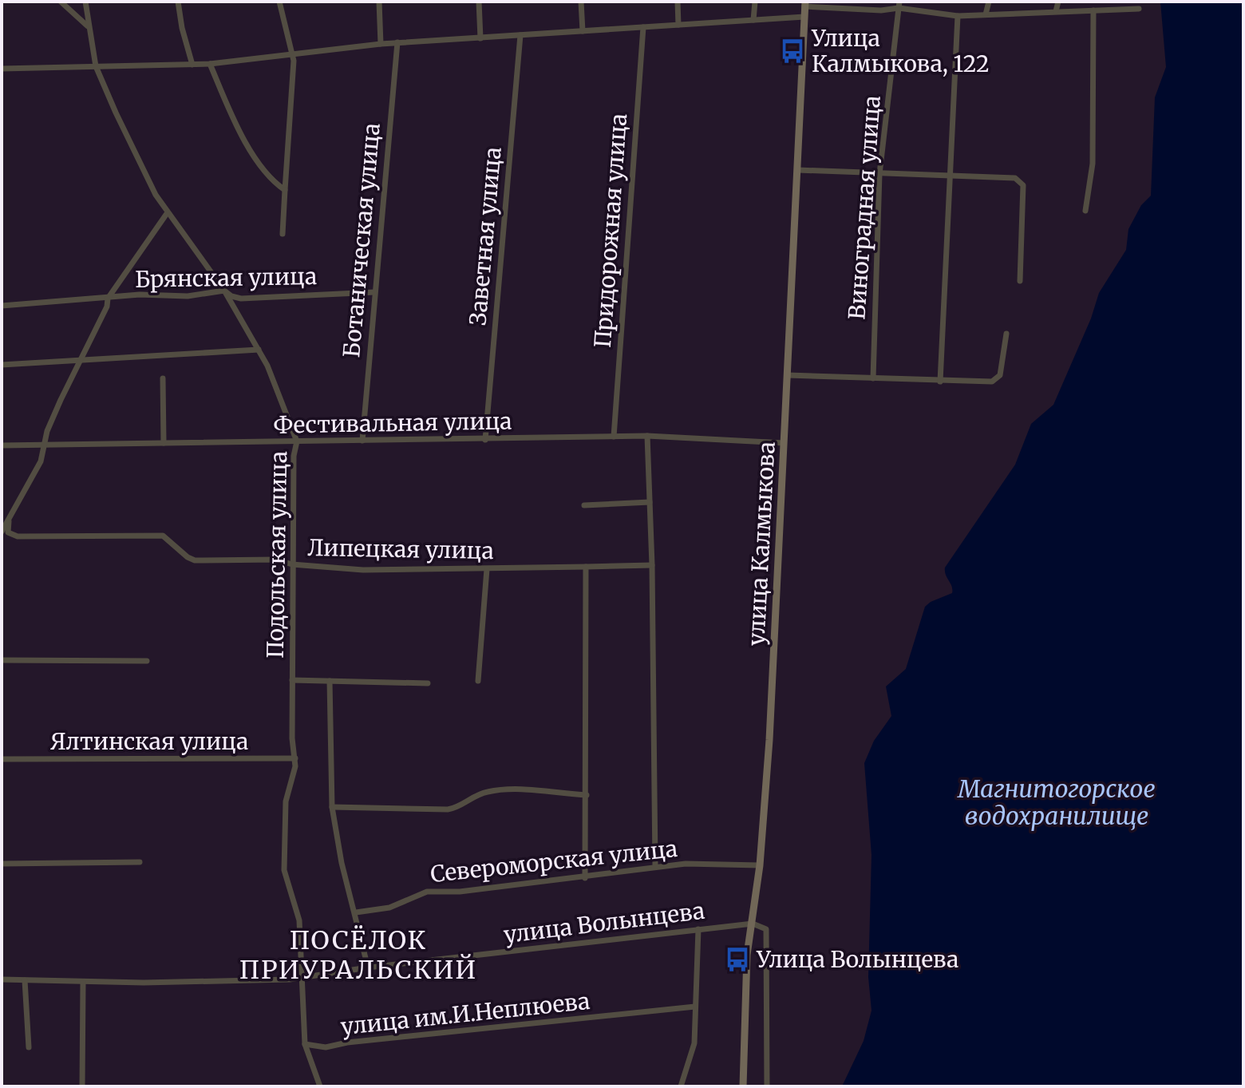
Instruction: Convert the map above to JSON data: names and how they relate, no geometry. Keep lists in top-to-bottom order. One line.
{"streets":{"main road":["улица Калмыкова"],"street":["Виноградная улица","Придорожная улица","Заветная улица","Ботаническая улица","Брянская улица","Фестивальная улица","Липецкая улица","Подольская улица","Ялтинская улица","Североморская улица","улица Волынцева","улица им.И.Неплюева"]},"crossings":[["Придорожная улица","Фестивальная улица"],["Заветная улица","Фестивальная улица"],["Ботаническая улица","Брянская улица"],["Ботаническая улица","Фестивальная улица"],["Брянская улица","Подольская улица"],["Фестивальная улица","улица Калмыкова"],["Фестивальная улица","Подольская улица"],["улица Калмыкова","Североморская улица"],["улица Калмыкова","улица Волынцева"],["Липецкая улица","Подольская улица"],["Подольская улица","Ялтинская улица"],["Подольская улица","улица Волынцева"]],"districts":["ПОСЁЛОК ПРИУРАЛЬСКИЙ"],"water":["Магнитогорское водохранилище"],"places":{"bus stop":["Улица Калмыкова, 122","Улица Волынцева"]}}
